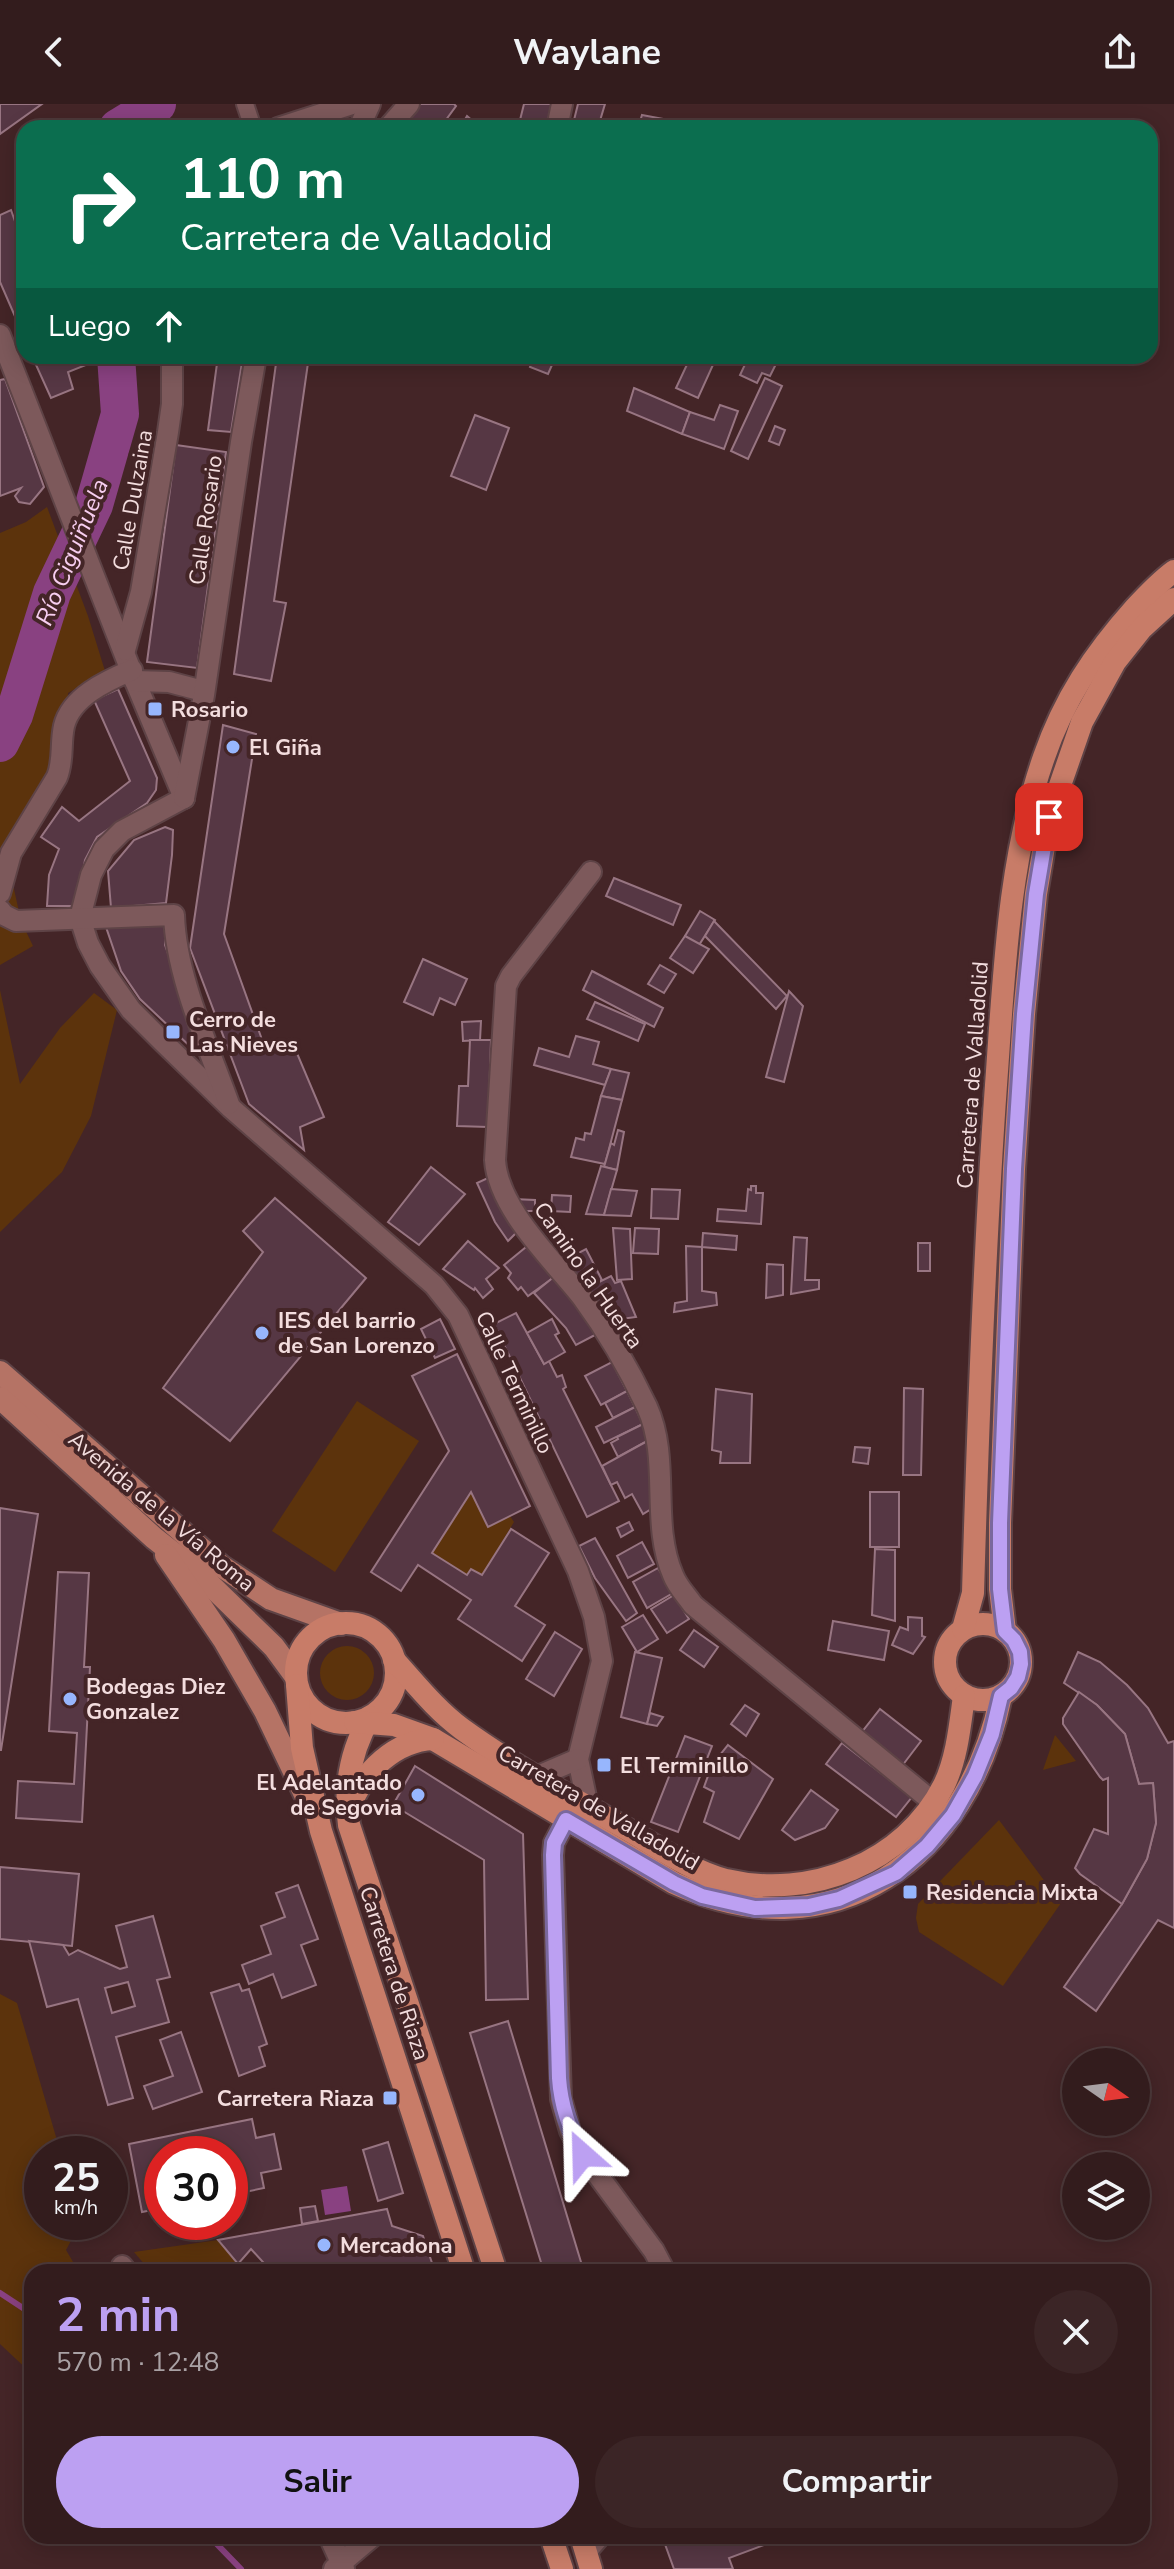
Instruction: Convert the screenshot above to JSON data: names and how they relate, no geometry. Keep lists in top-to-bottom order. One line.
{"streets":{"highway":["Carretera de Valladolid","Carretera de Riaza"],"main road":["Avenida de la Vía Roma"],"street":["Calle Dulzaina","Calle Rosario","Camino la Huerta","Calle Terminillo"]},"crossings":[["Carretera de Valladolid","Camino la Huerta"],["Carretera de Valladolid","Calle Terminillo"],["Carretera de Valladolid","Avenida de la Vía Roma"],["Carretera de Valladolid","Carretera de Riaza"],["Avenida de la Vía Roma","Carretera de Riaza"]],"water":["Río Ciguiñuela"],"places":{"transit":["Rosario","Cerro de Las Nieves","El Terminillo","Residencia Mixta","Carretera Riaza"],"other":["El Giña","IES del barrio de San Lorenzo","Bodegas Diez Gonzalez","El Adelantado de Segovia","Mercadona"]},"north":"right","page":{"header":"Waylane","turn":["110 m","Carretera de Valladolid"],"then":"Luego","speed":"25 km/h","limit":"30","heading":["2 min","570 m · 12:48"],"buttons":["Salir","Compartir"]}}
